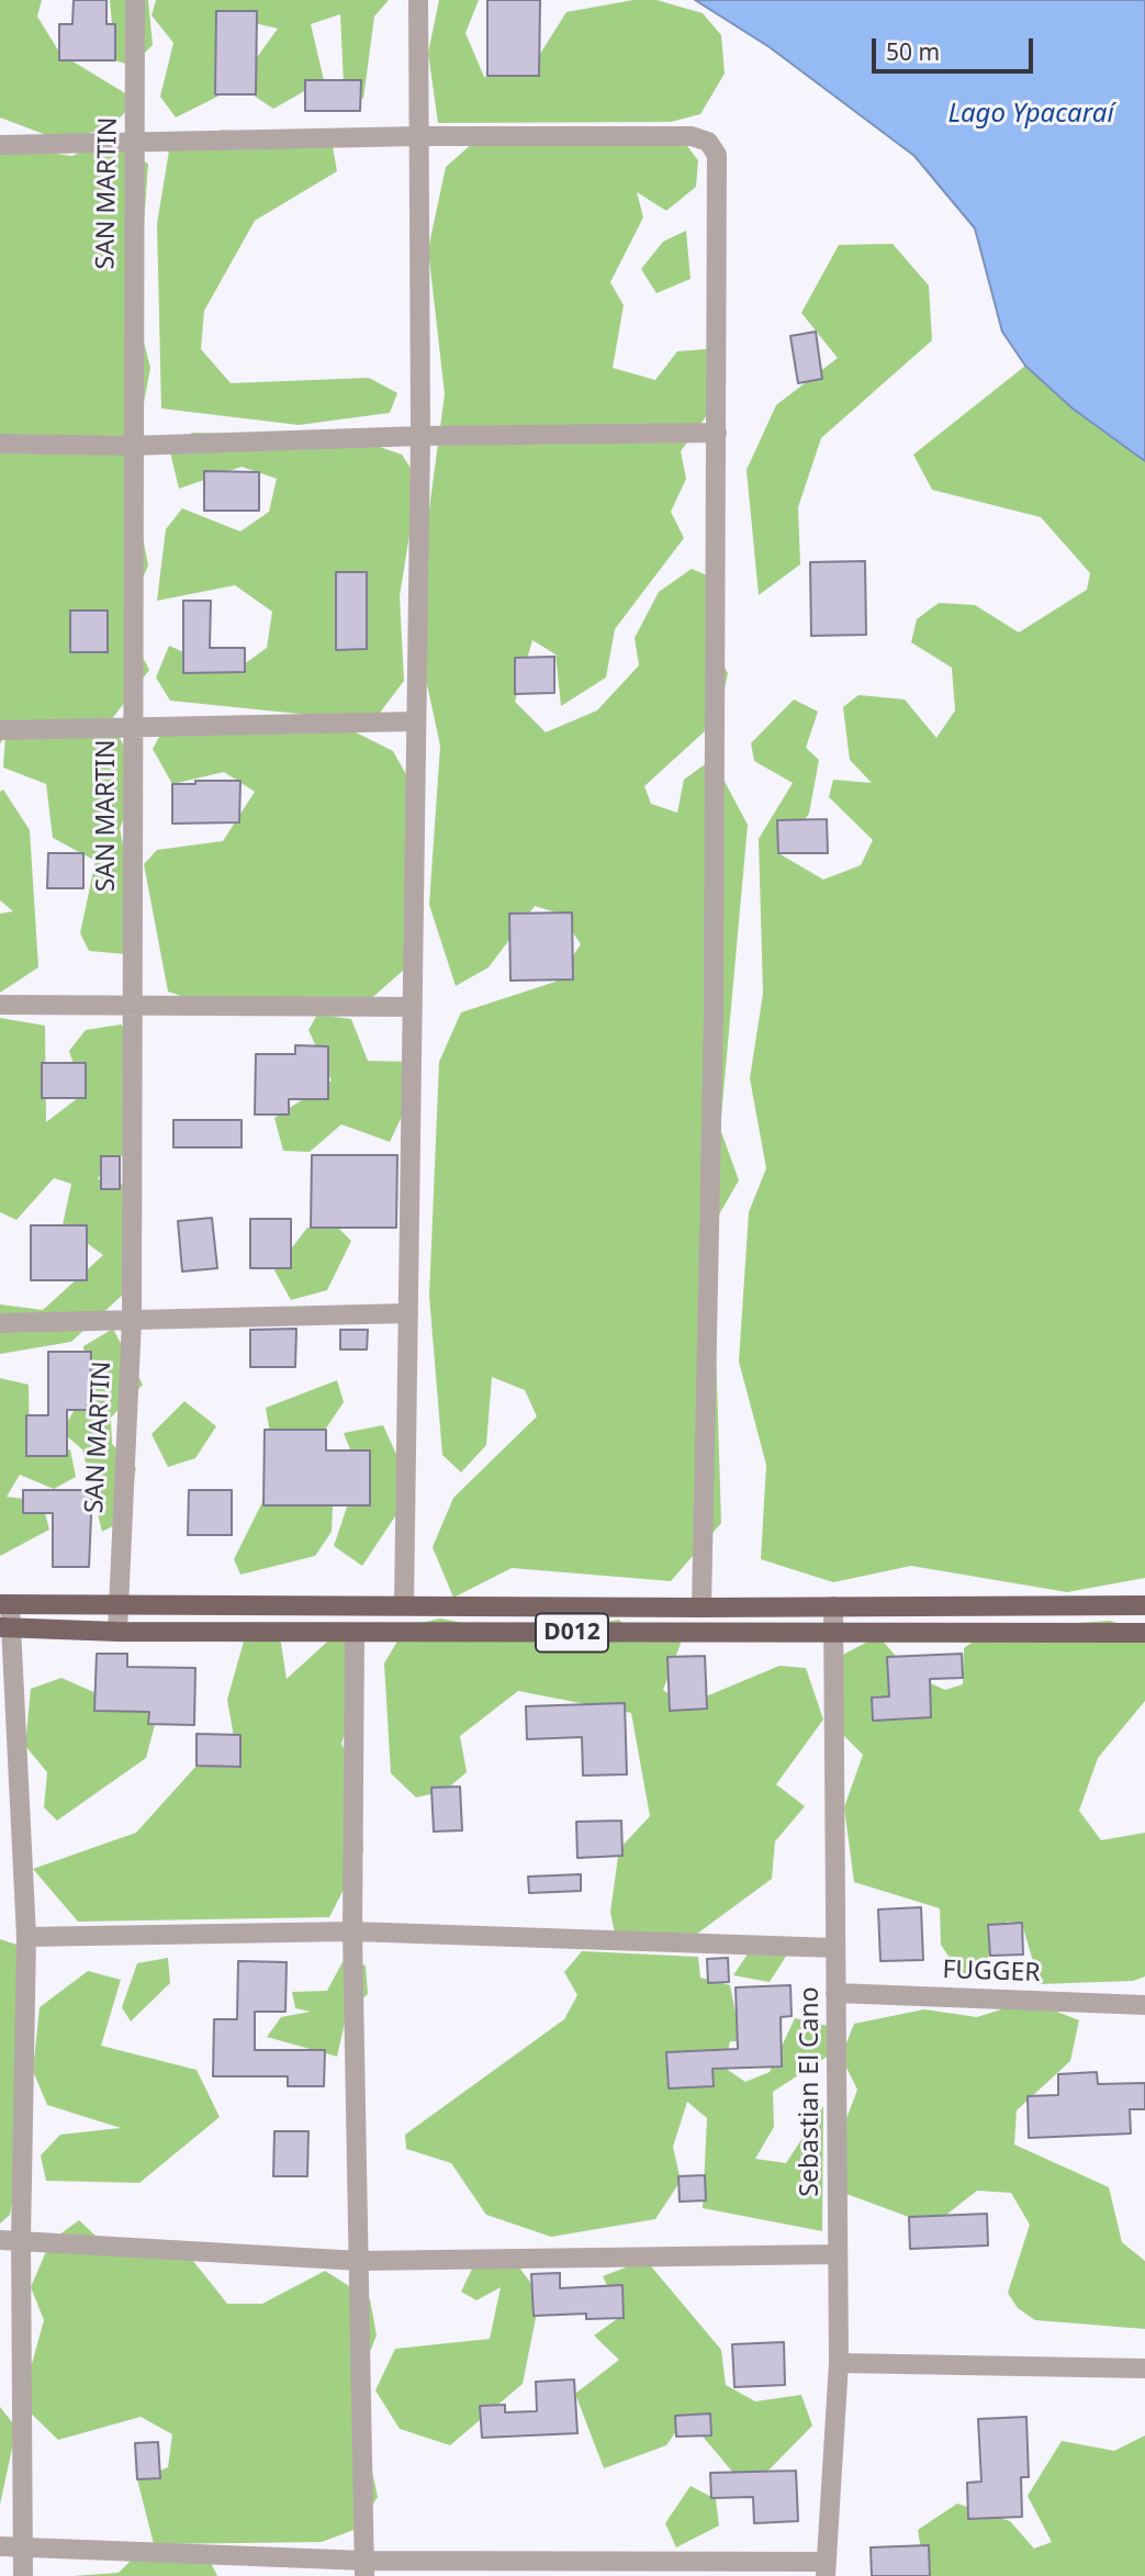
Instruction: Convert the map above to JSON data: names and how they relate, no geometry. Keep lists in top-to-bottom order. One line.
{"streets":{"main road":["D012"],"street":["SAN MARTIN","FUGGER","Sebastian El Cano"]},"crossings":[["SAN MARTIN","D012"],["D012","Sebastian El Cano"],["FUGGER","Sebastian El Cano"]],"water":["Lago Ypacaraí"],"scale_bar":"50 m"}
